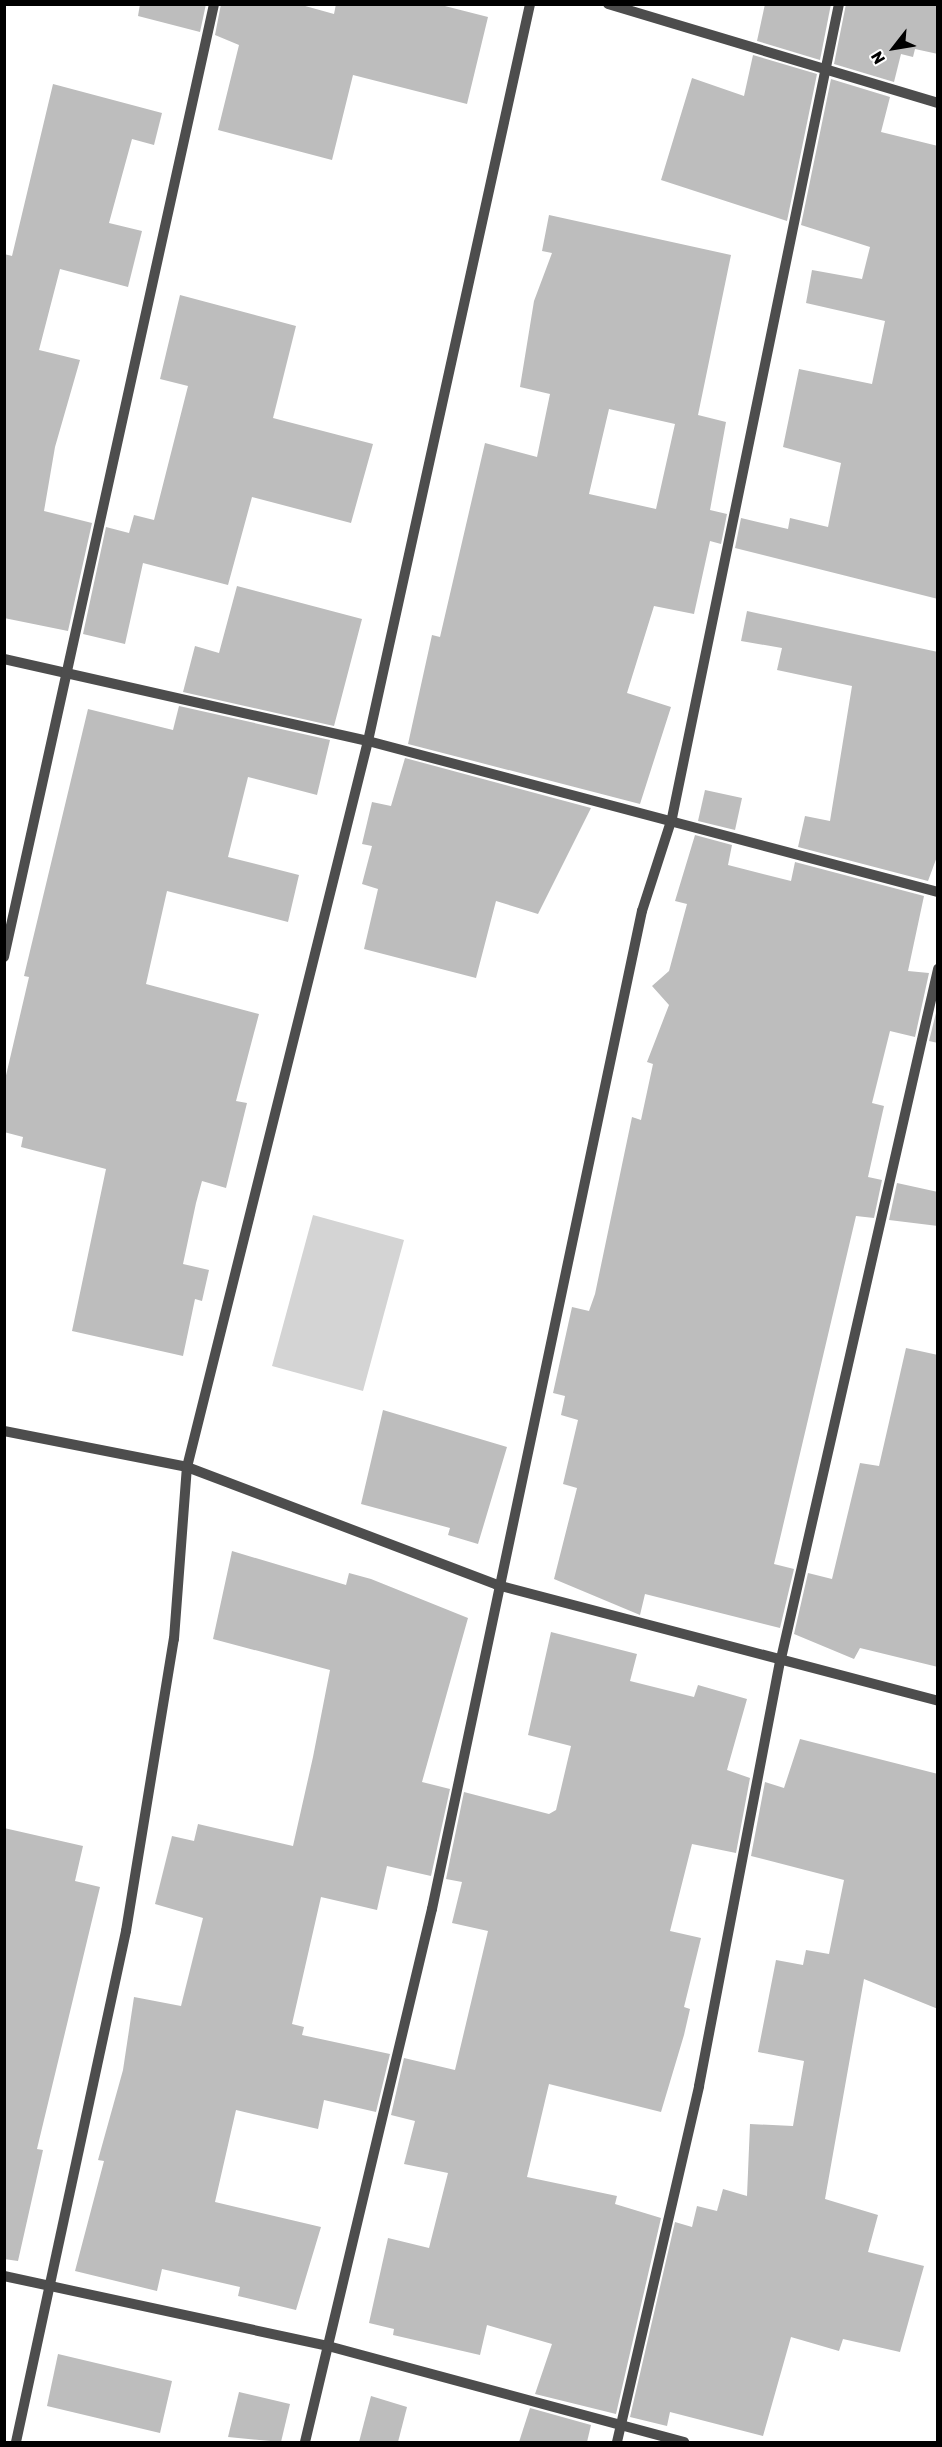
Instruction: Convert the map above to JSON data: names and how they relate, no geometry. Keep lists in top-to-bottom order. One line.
{"north":"bottom left"}
